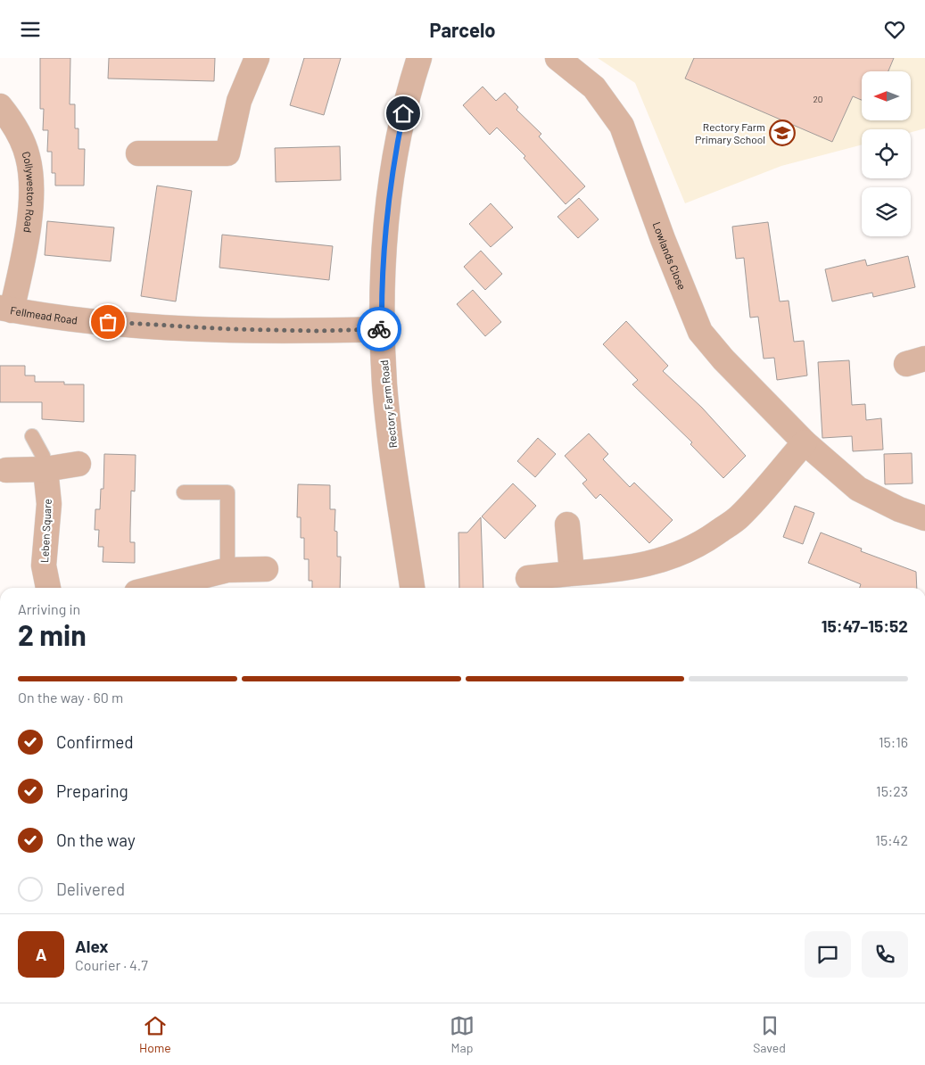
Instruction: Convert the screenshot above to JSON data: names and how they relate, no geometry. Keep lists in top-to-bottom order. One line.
{"streets":{"street":["Collyweston Road","Lowlands Close","Fellmead Road","Rectory Farm Road","Leben Square"]},"crossings":[["Collyweston Road","Fellmead Road"],["Fellmead Road","Rectory Farm Road"]],"places":{"school or university":["Rectory Farm Primary School"]},"house_numbers":["20"],"north":"left","page":{"header":"Parcelo","heading":["2 min","Arriving in","15:47–15:52"],"panel":["Alex","Courier · 4.7"],"bar":"On the way · 60 m","list":[["Confirmed","15:16"],["Preparing","15:23"],["On the way","15:42"],"Delivered"],"round":"A","tabs":["Home","Map","Saved"]}}
